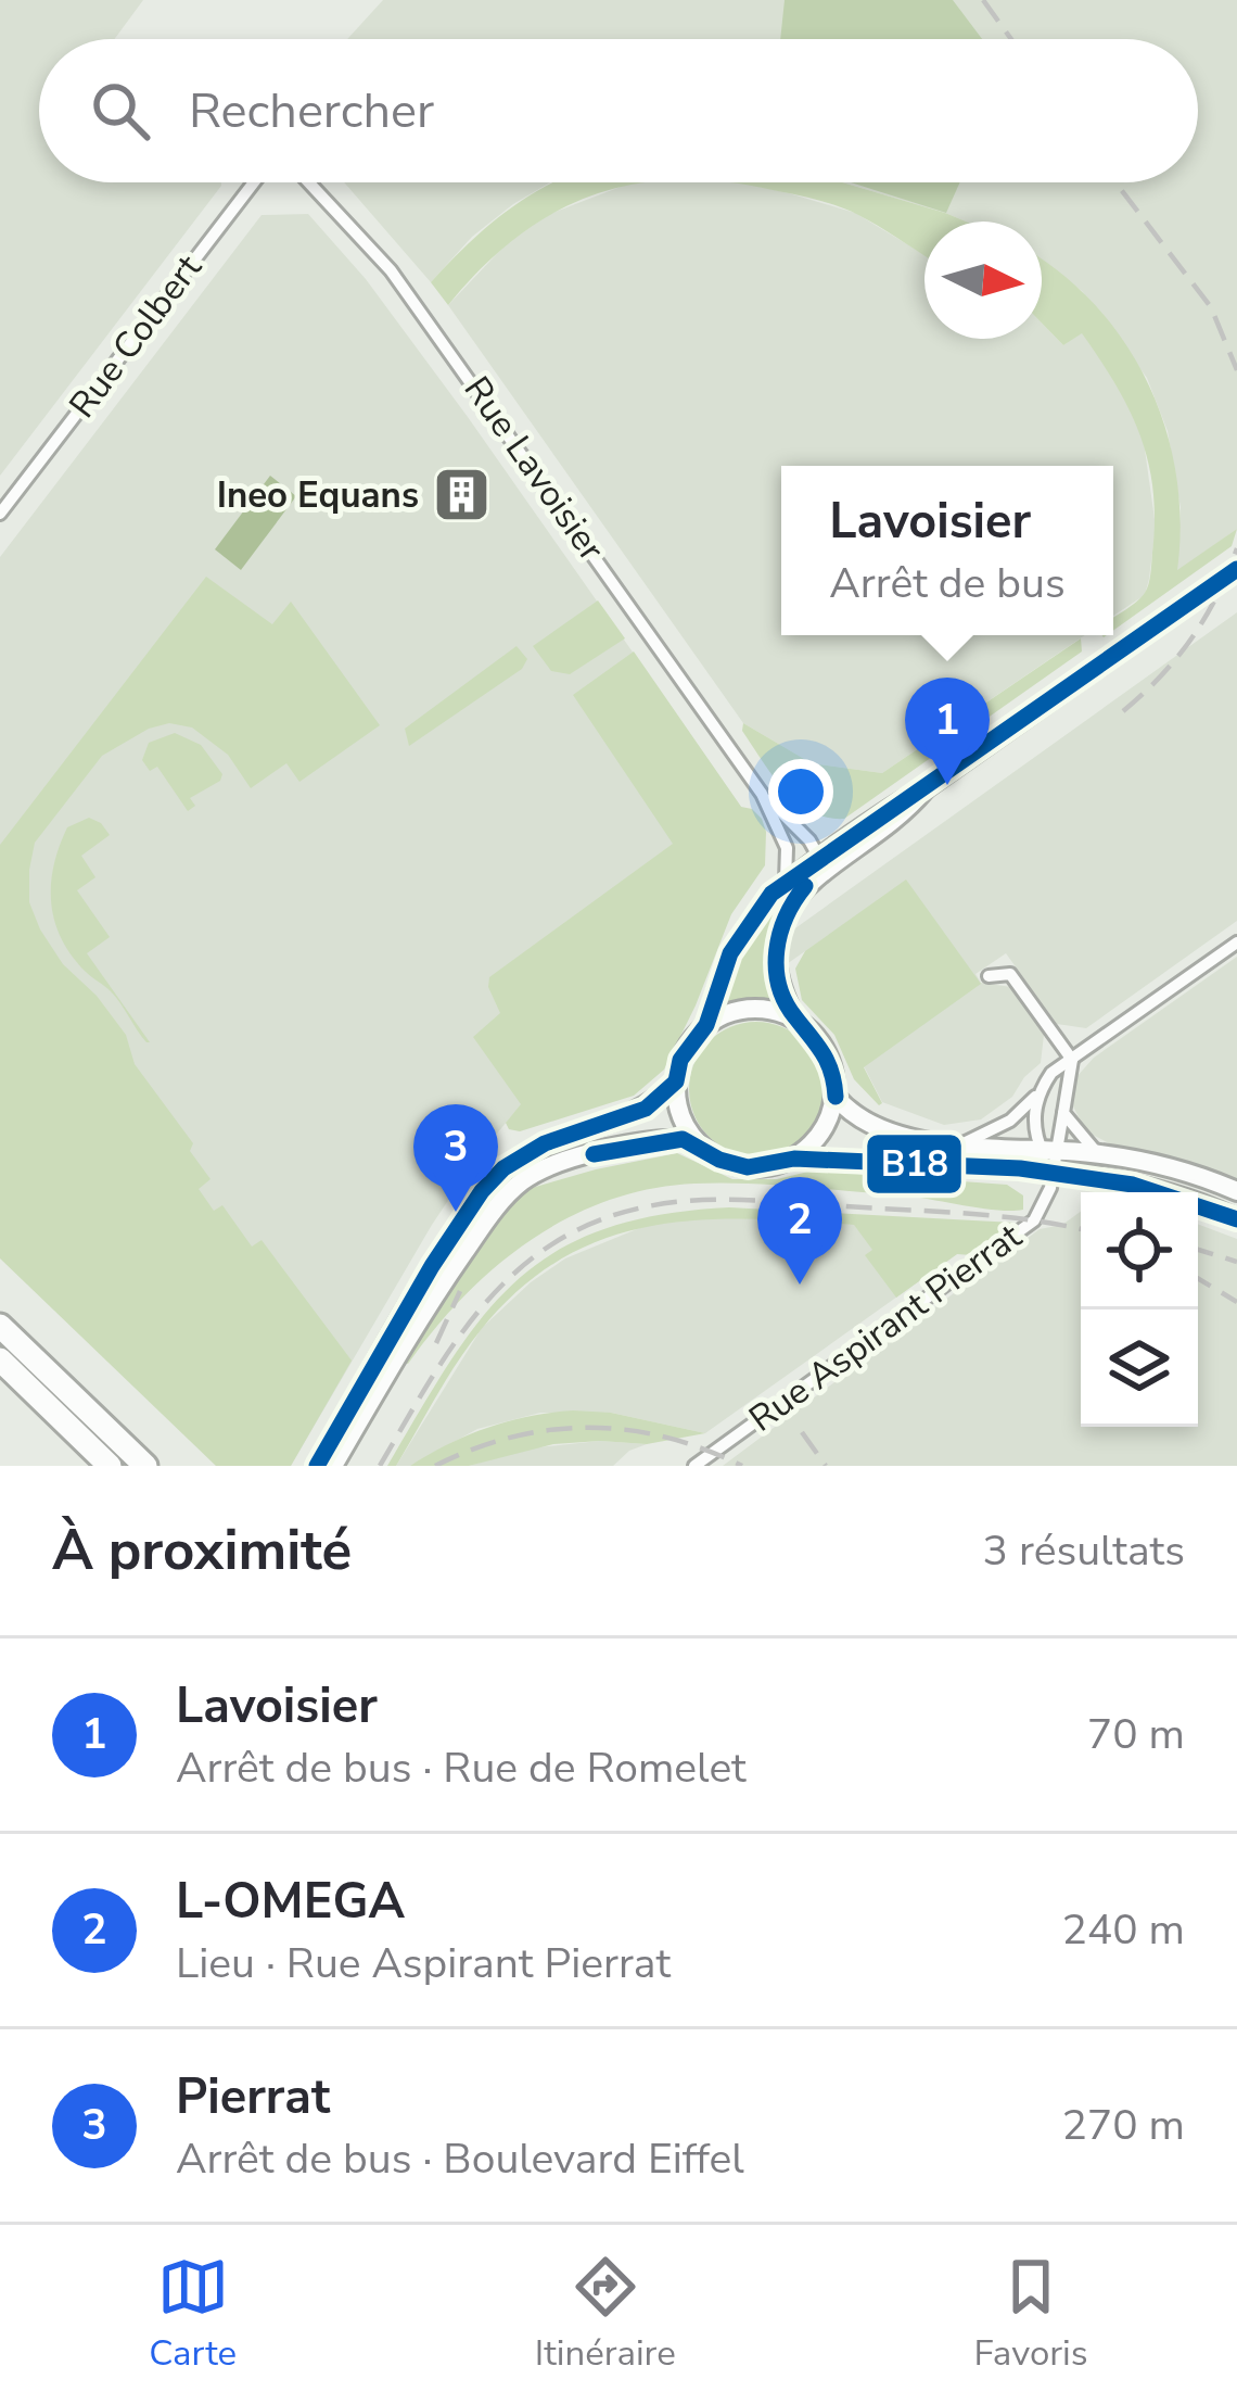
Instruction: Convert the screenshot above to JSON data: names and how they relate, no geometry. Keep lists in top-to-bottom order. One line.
{"streets":{"street":["Rue Colbert","Rue Lavoisier","Rue Aspirant Pierrat"]},"places":{"building":["Ineo Equans"]},"lines":["transit line B18"],"north":"right","page":{"search":"Rechercher","popup":["Lavoisier","Arrêt de bus"],"pins":["1","3","2"],"heading":["À proximité","3 résultats"],"list":[{"mark":"1","name":"Lavoisier","note":"Arrêt de bus · Rue de Romelet","value":"70 m"},{"mark":"2","name":"L-OMEGA","note":"Lieu · Rue Aspirant Pierrat","value":"240 m"},{"mark":"3","name":"Pierrat","note":"Arrêt de bus · Boulevard Eiffel","value":"270 m"}],"nav":["Carte","Itinéraire","Favoris"]}}
